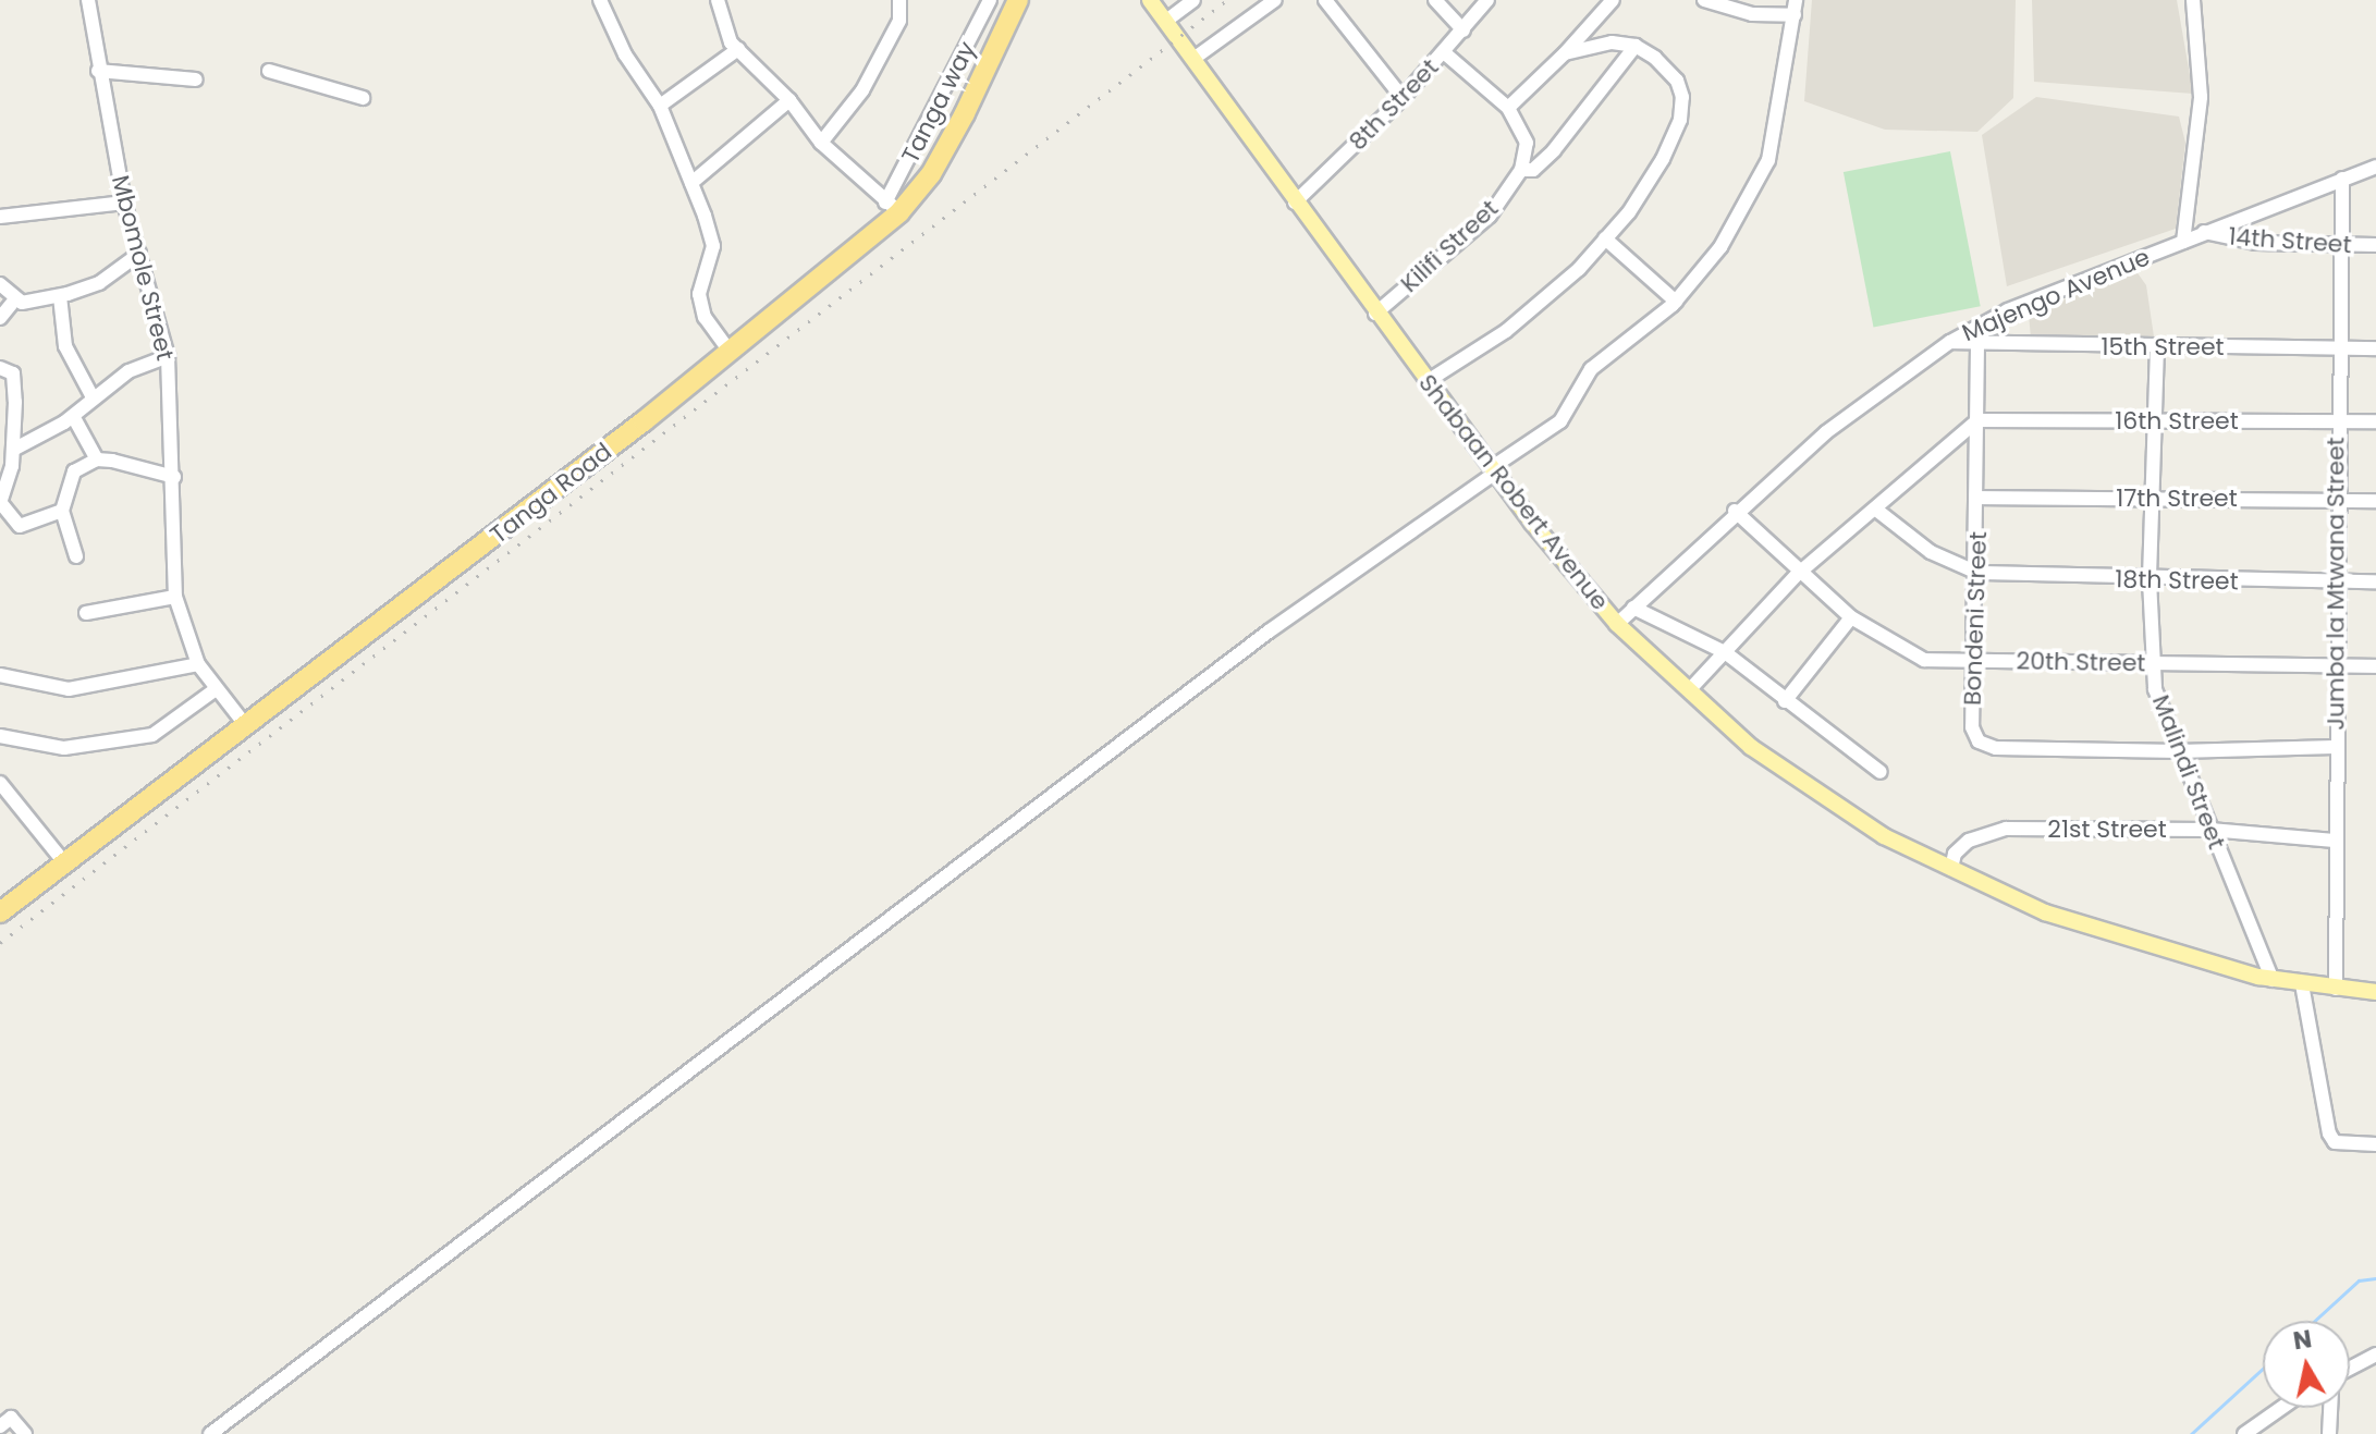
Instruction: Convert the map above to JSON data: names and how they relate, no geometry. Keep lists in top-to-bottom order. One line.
{"streets":{"highway":["Tanga Road"],"main road":["Shabaan Robert Avenue"],"street":["Tanga way","8th Street","14th Street","Kilifi Street","Mbomole Street","Majengo Avenue","15th Street","16th Street","17th Street","18th Street","Jumba la Mtwana Street","Bondeni Street","20th Street","Malindi Street","21st Street"]},"crossings":[["Tanga way","Tanga Road"],["8th Street","Shabaan Robert Avenue"],["14th Street","Majengo Avenue"],["14th Street","Jumba la Mtwana Street"],["Kilifi Street","Shabaan Robert Avenue"],["Mbomole Street","Tanga Road"],["Majengo Avenue","15th Street"],["Majengo Avenue","Shabaan Robert Avenue"],["Majengo Avenue","Jumba la Mtwana Street"],["Majengo Avenue","20th Street"],["15th Street","Jumba la Mtwana Street"],["15th Street","Bondeni Street"],["15th Street","Malindi Street"],["16th Street","Jumba la Mtwana Street"],["16th Street","Bondeni Street"],["16th Street","Malindi Street"],["Shabaan Robert Avenue","Jumba la Mtwana Street"],["Shabaan Robert Avenue","Malindi Street"],["Shabaan Robert Avenue","21st Street"],["17th Street","Jumba la Mtwana Street"],["17th Street","Bondeni Street"],["17th Street","Malindi Street"],["18th Street","Jumba la Mtwana Street"],["18th Street","Bondeni Street"],["18th Street","Malindi Street"],["Jumba la Mtwana Street","Bondeni Street"],["Jumba la Mtwana Street","20th Street"],["Jumba la Mtwana Street","21st Street"],["Bondeni Street","20th Street"],["Bondeni Street","Malindi Street"],["20th Street","Malindi Street"],["Malindi Street","21st Street"]],"north":"top"}
